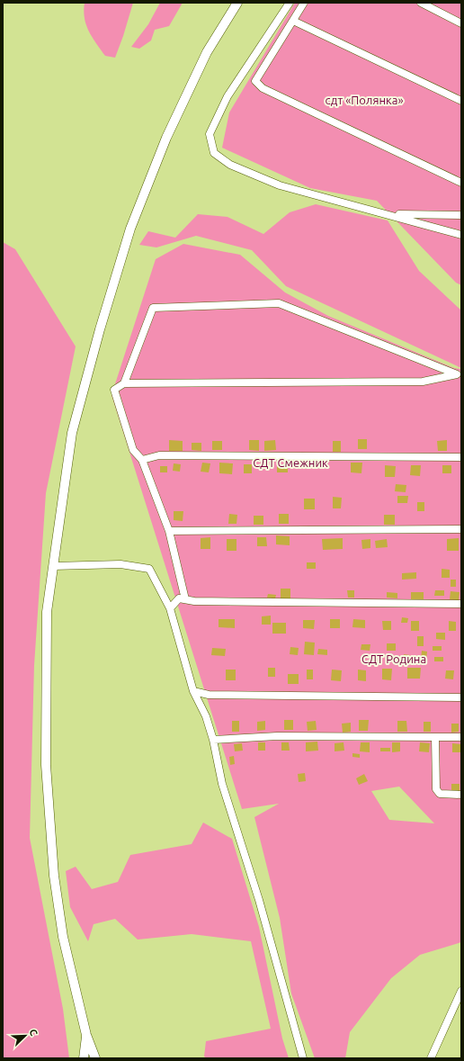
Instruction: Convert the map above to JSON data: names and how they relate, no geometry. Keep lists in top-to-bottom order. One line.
{"parks":["сдт «Полянка»","СДТ Смежник","СДТ Родина"],"north":"top right"}
